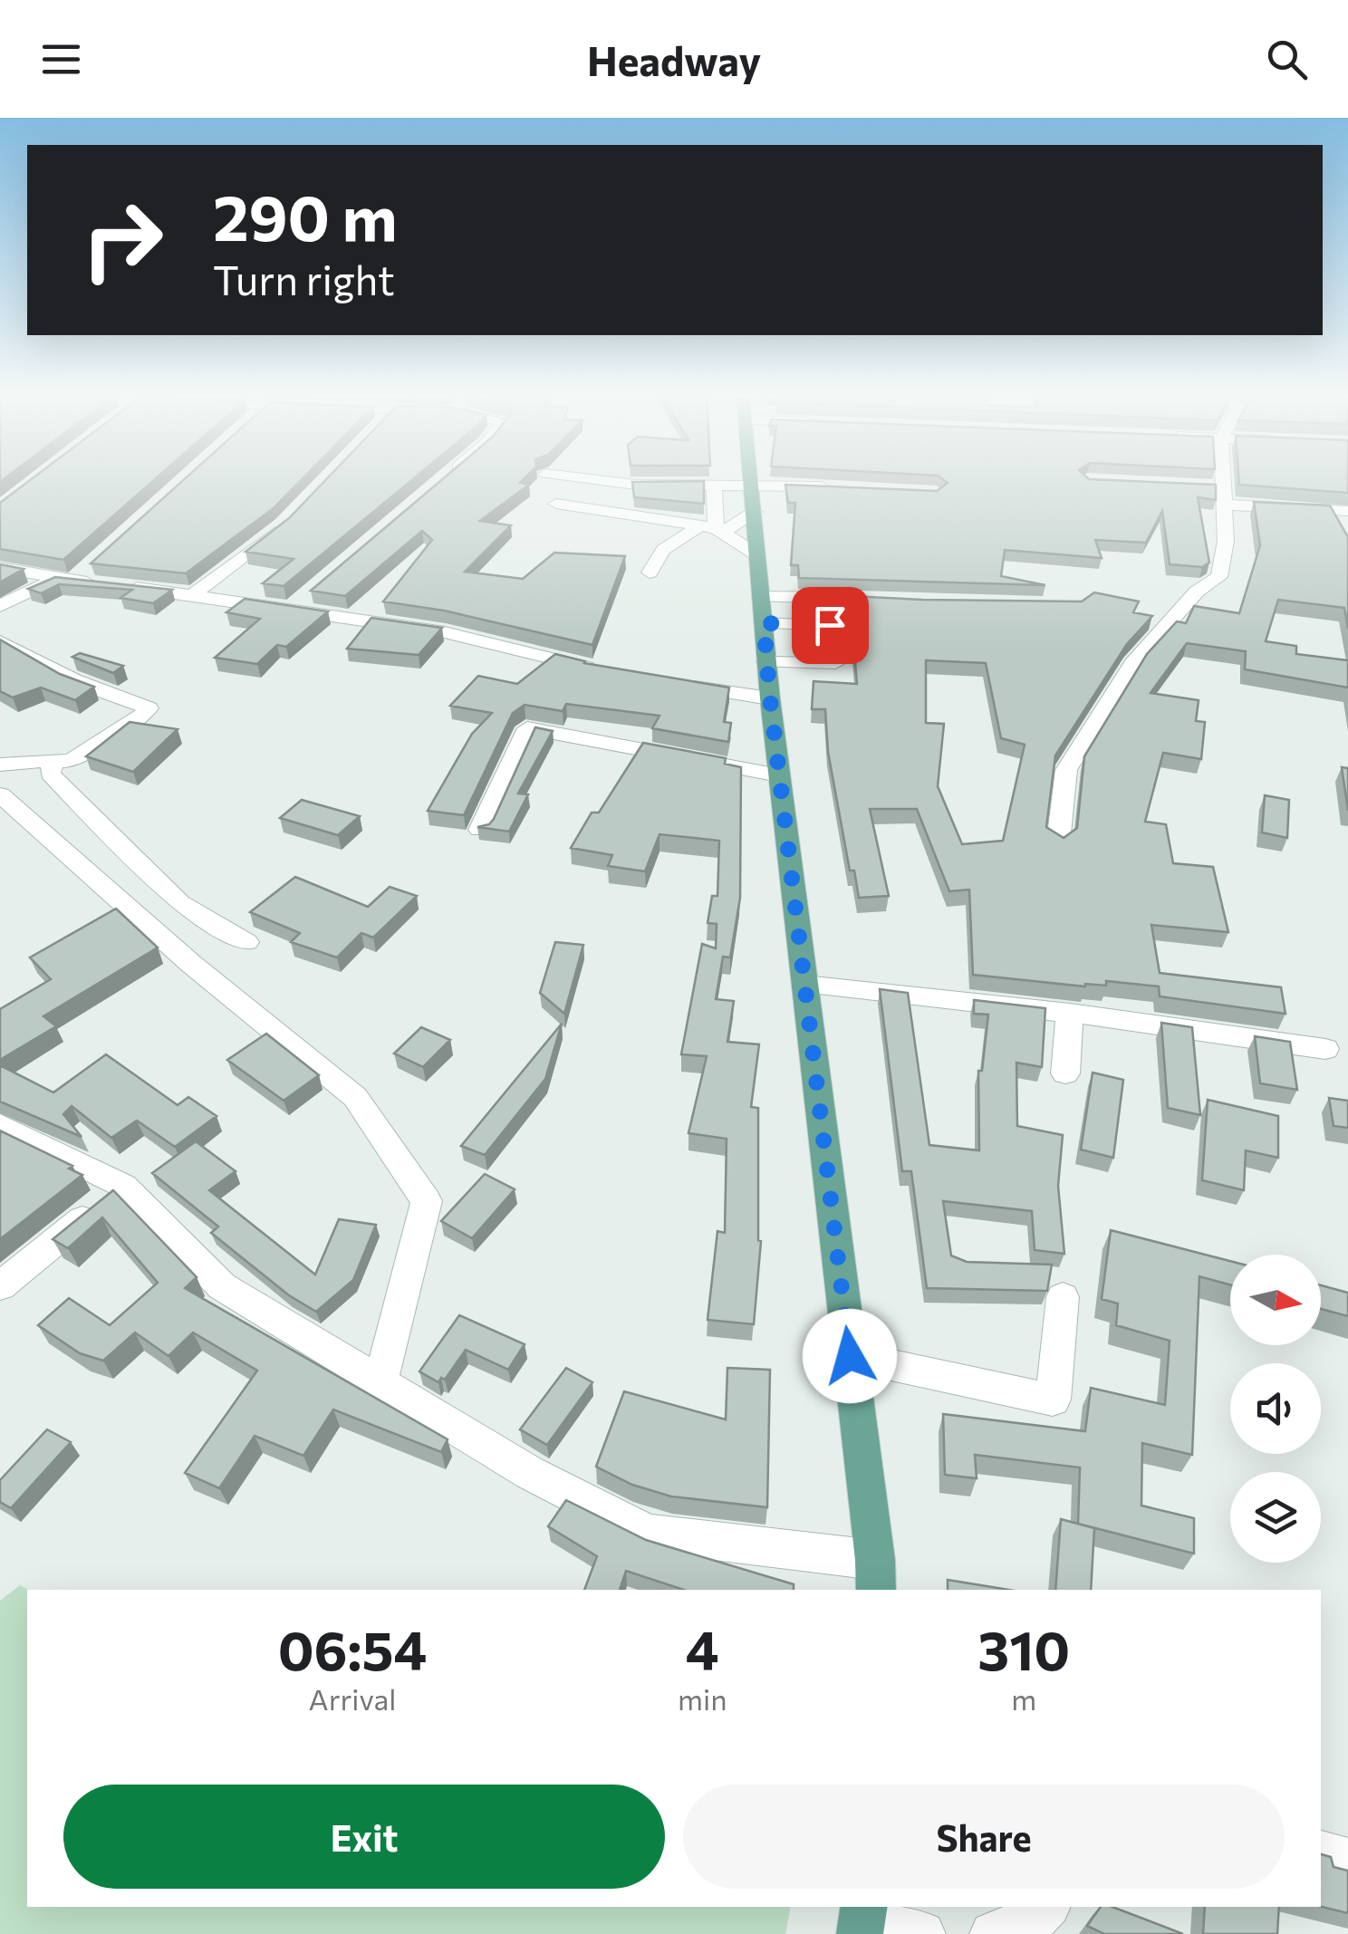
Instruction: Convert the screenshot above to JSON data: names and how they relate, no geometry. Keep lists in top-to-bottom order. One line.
{"north":"right","page":{"header":"Headway","turn":["290 m","Turn right"],"eta":["06:54","Arrival","4","min","310","m"],"buttons":["Exit","Share"]}}
